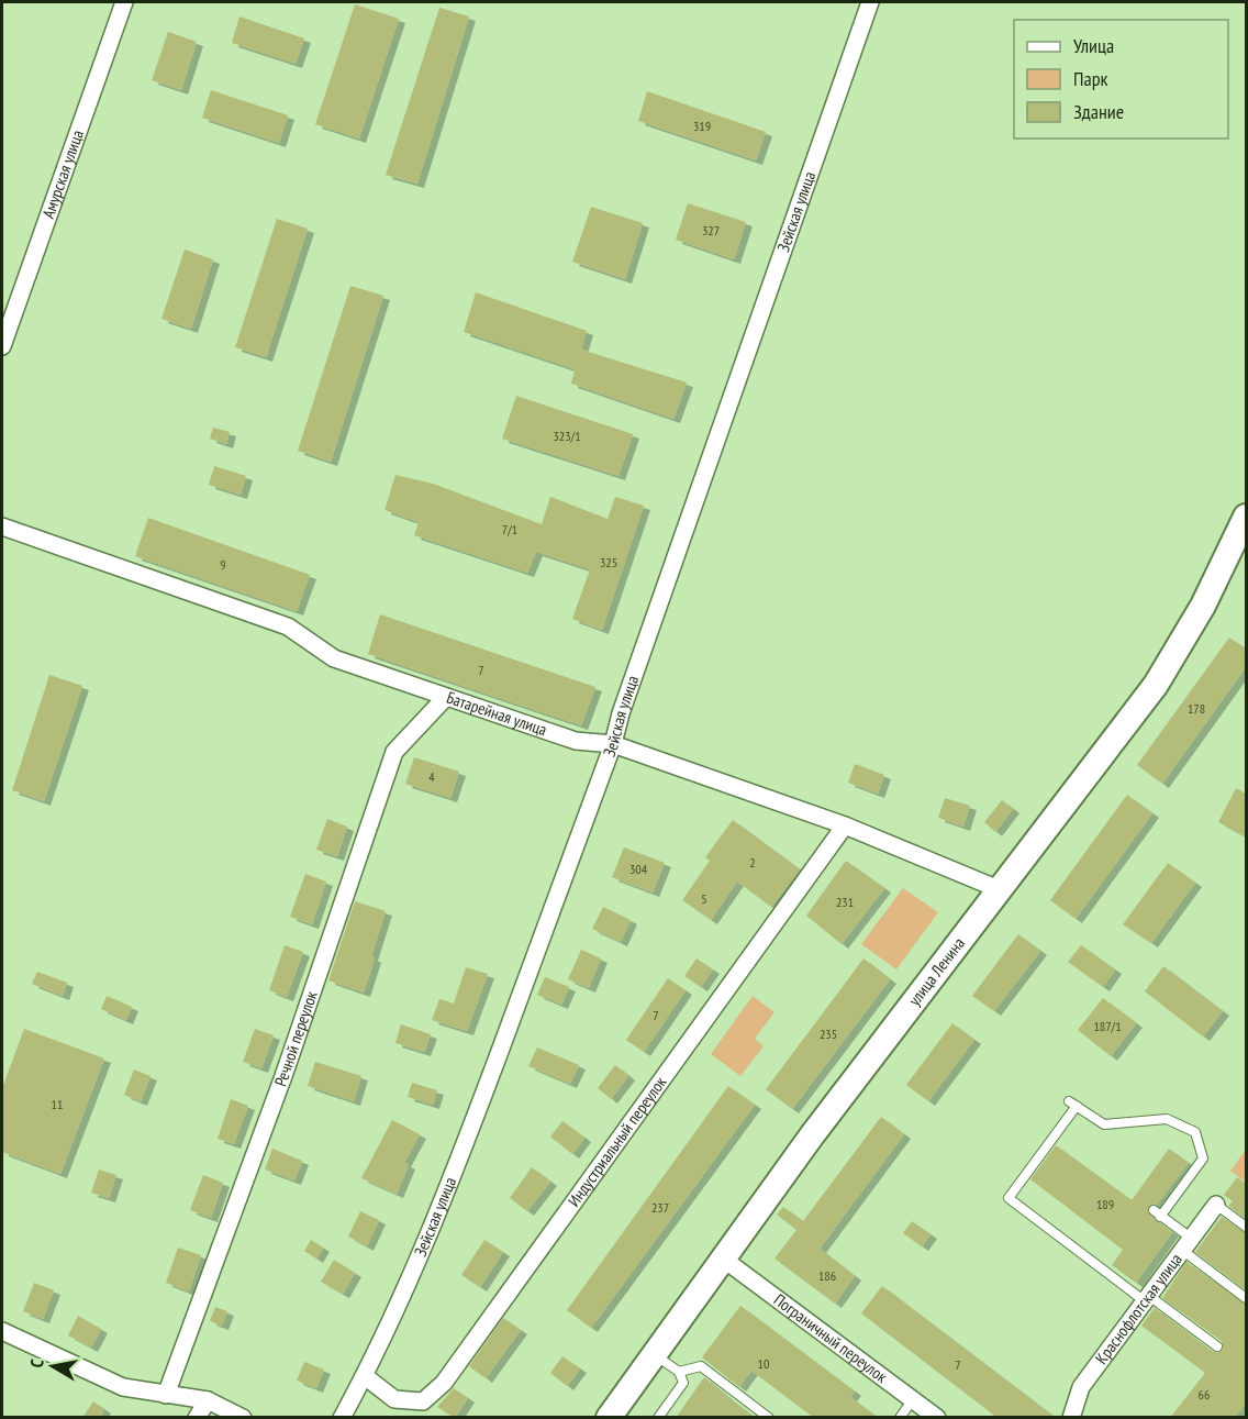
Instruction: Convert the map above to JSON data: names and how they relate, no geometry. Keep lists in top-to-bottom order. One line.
{"streets":{"main road":["улица Ленина"],"street":["Амурская улица","Зейская улица","Батарейная улица","Речной переулок","Индустриальный переулок","Краснофлотская улица","Пограничный переулок"]},"crossings":[["Зейская улица","Батарейная улица"],["Зейская улица","Индустриальный переулок"],["Батарейная улица","улица Ленина"],["Батарейная улица","Речной переулок"],["Батарейная улица","Индустриальный переулок"],["улица Ленина","Пограничный переулок"]],"house_numbers":["319","327","323/1","7/1","325","9","7","178","4","2","304","5","231","7","187/1","235","11","189","237","186","10","7","66"],"legend":["Улица","Парк","Здание"],"north":"left"}
